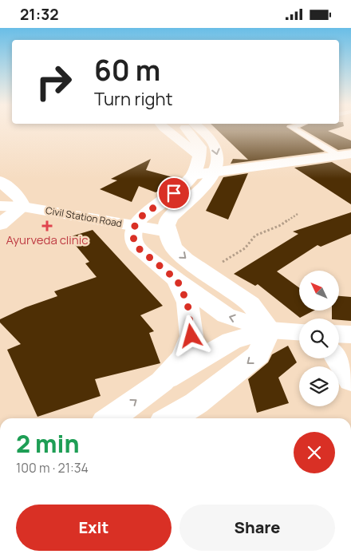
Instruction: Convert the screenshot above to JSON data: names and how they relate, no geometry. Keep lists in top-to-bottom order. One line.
{"streets":{"main road":["Civil Station Road"]},"places":{"health":["Ayurveda clinic"]},"north":"top left","page":{"status":"21:32","turn":["60 m","Turn right"],"heading":["2 min","100 m · 21:34"],"buttons":["Exit","Share"]}}
